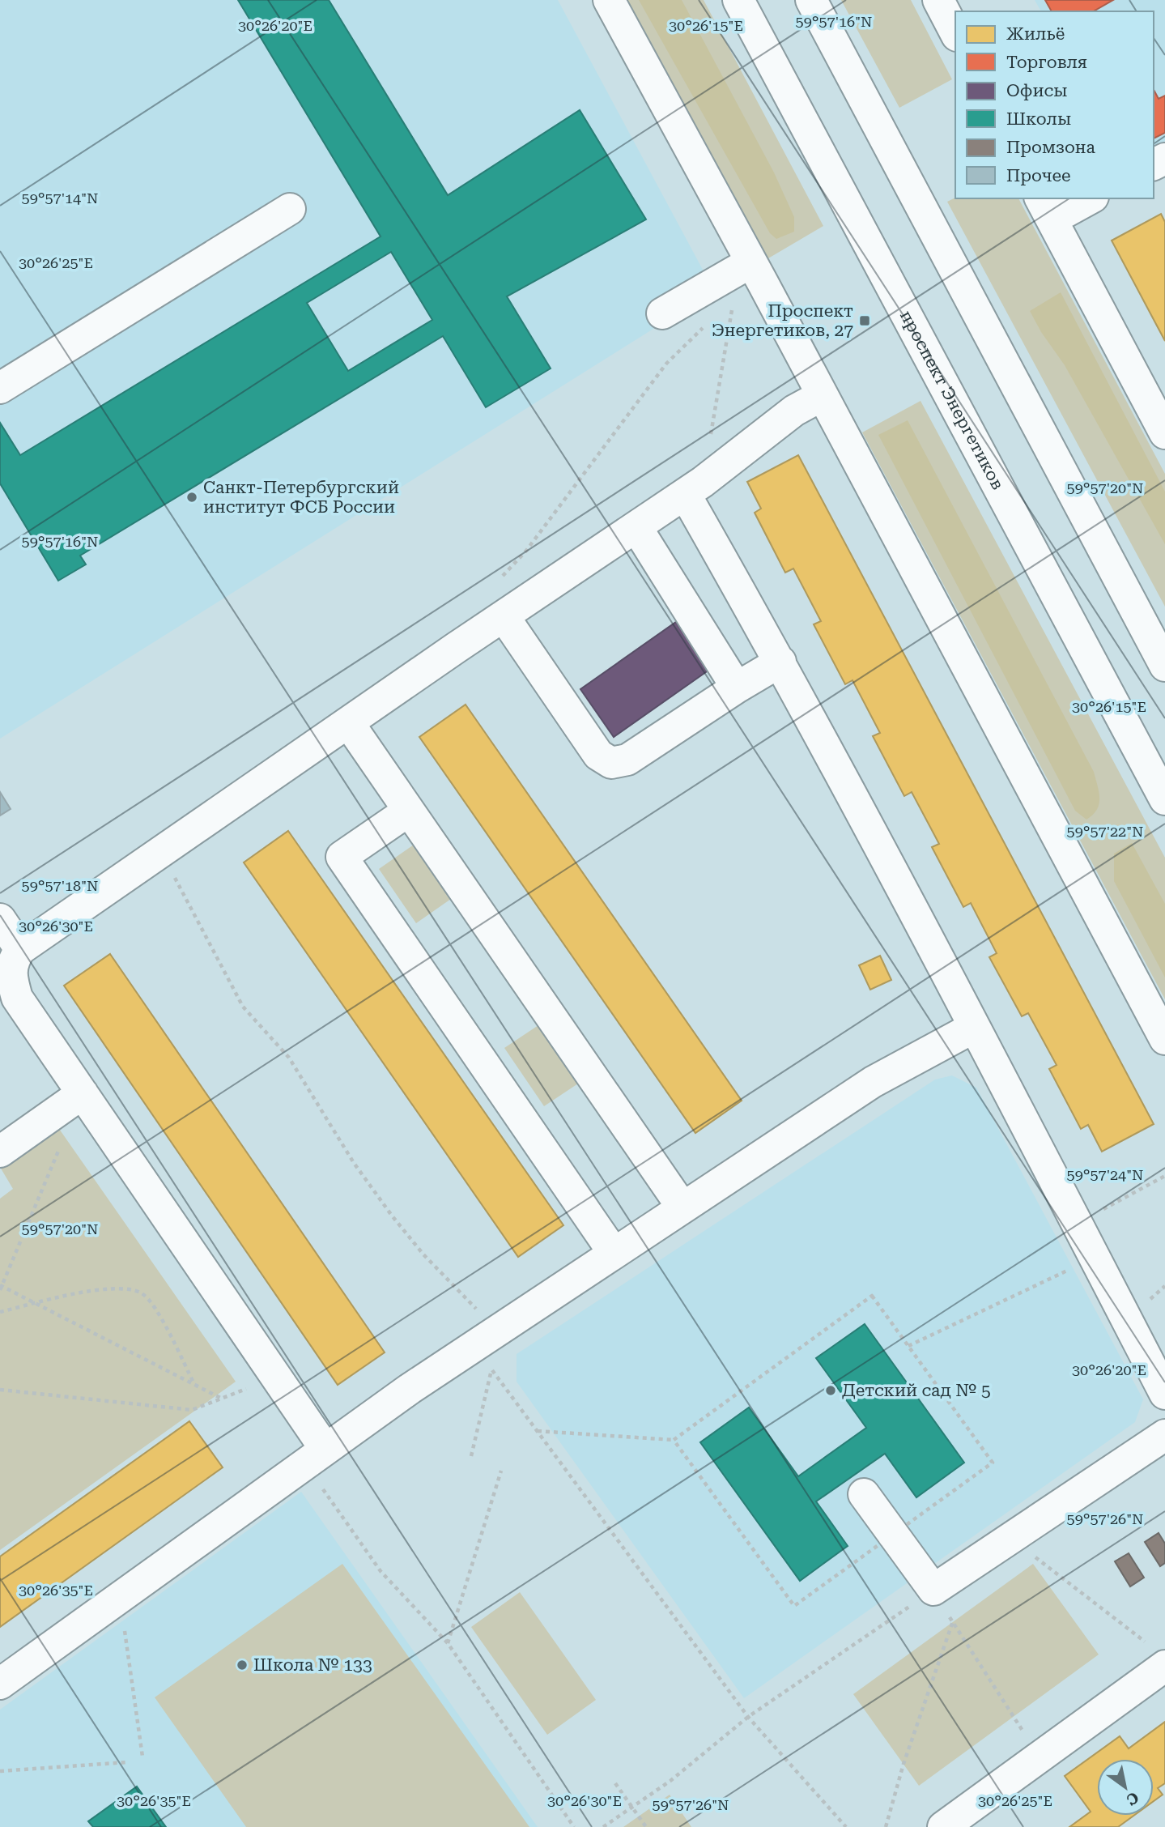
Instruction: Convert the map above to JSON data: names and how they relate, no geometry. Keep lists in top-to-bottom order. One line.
{"streets":{"main road":["проспект Энергетиков"]},"places":{"transit":["Проспект Энергетиков, 27"],"other":["Санкт-Петербургский институт ФСБ России","Детский сад № 5","Школа № 133"]},"legend":["Жильё","Торговля","Офисы","Школы","Промзона","Прочее"],"north":"bottom right","coordinates":["59°57'16\"N","30°26'20\"E","30°26'15\"E","59°57'14\"N","30°26'25\"E","59°57'20\"N","59°57'22\"N","59°57'18\"N","30°26'30\"E","59°57'24\"N","59°57'26\"N","30°26'35\"E"]}
